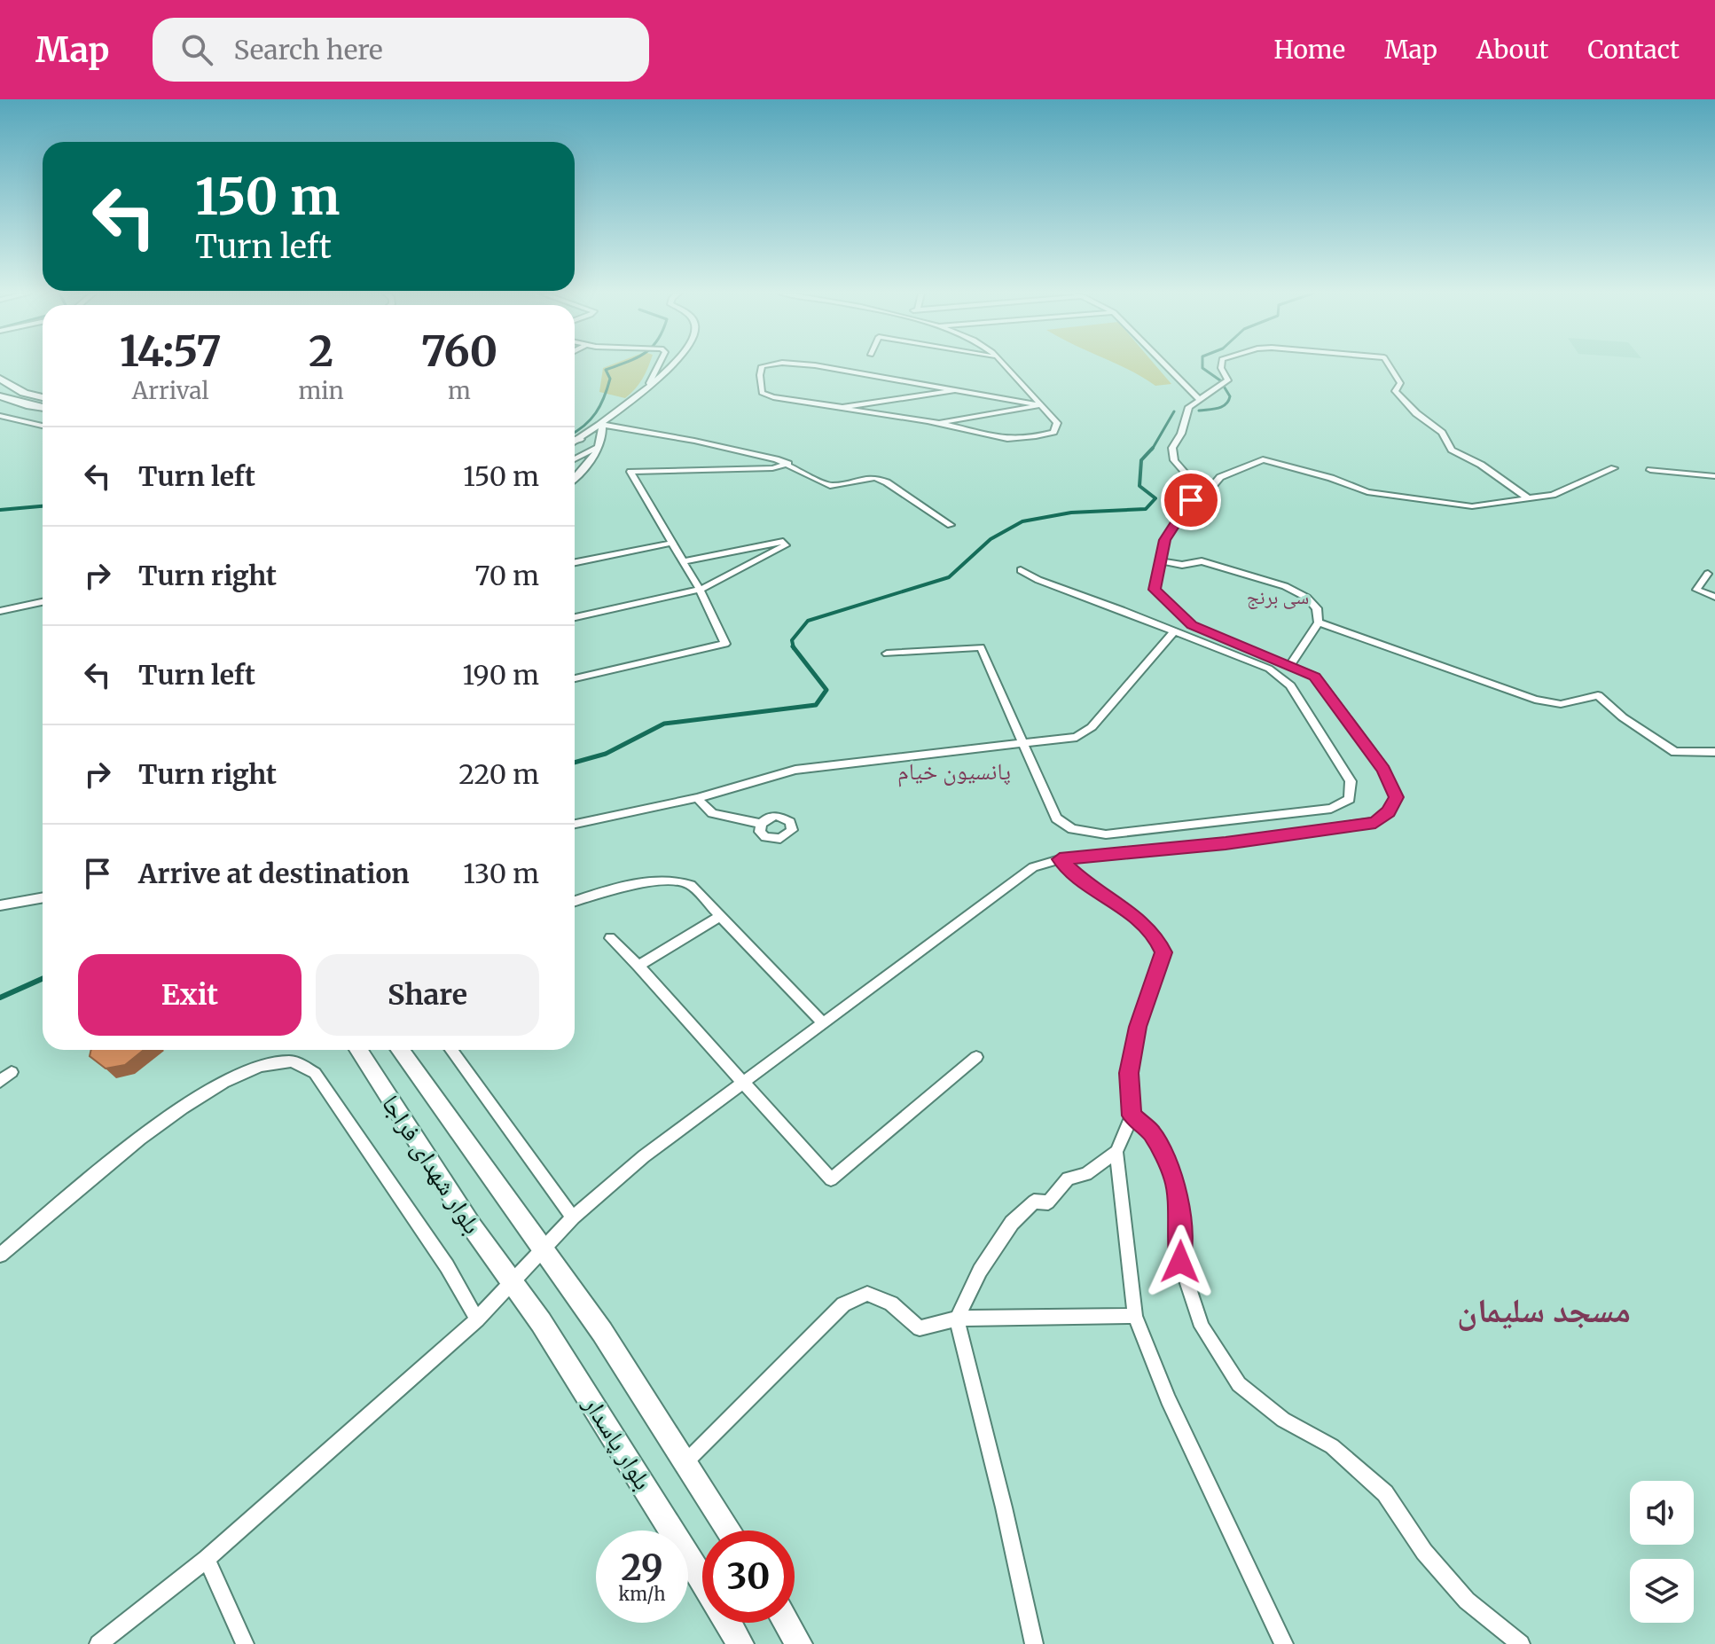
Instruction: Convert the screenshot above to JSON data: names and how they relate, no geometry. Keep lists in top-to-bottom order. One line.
{"streets":{"main road":["بلوار شهدای فراجا","بلوار پاسدار"]},"crossings":[["بلوار شهدای فراجا","بلوار پاسدار"]],"districts":["سی برنج","پانسیون خیام","مسجد سلیمان"],"page":{"header":"Map","search":"Search here","nav":["Home","Map","About","Contact"],"turn":["150 m","Turn left"],"eta":["14:57","Arrival","2","min","760","m"],"list":[{"name":"Turn left","value":"150 m"},{"name":"Turn right","value":"70 m"},{"name":"Turn left","value":"190 m"},{"name":"Turn right","value":"220 m"},{"name":"Arrive at destination","value":"130 m"}],"buttons":["Exit","Share"],"speed":"29 km/h","limit":"30"}}
